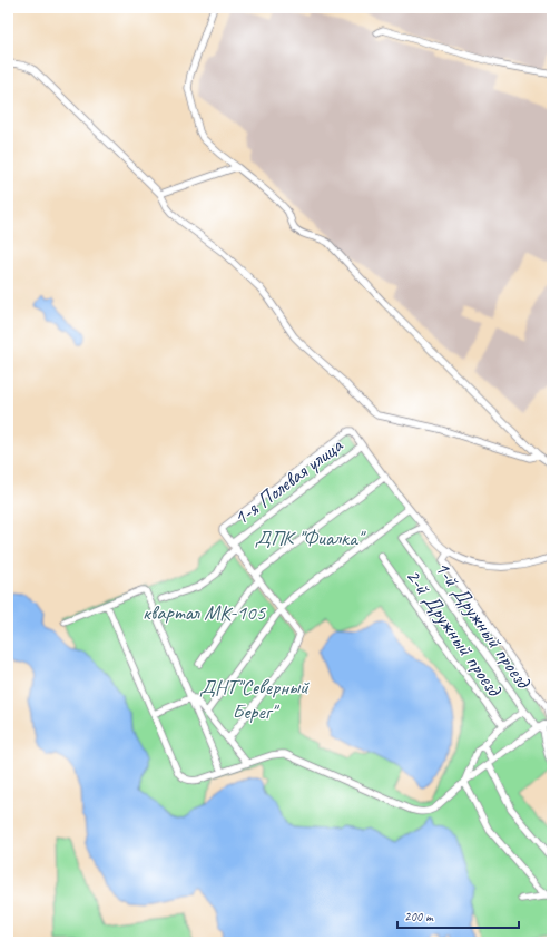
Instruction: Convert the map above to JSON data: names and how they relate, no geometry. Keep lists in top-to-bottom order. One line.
{"streets":{"street":["1-я Полевая улица","1-й Дружный проезд","2-й Дружный проезд"]},"parks":["ДПК \"Фиалка\"","квартал МК-105","ДНТ\"Северный Берег\""],"scale_bar":"200 m"}
